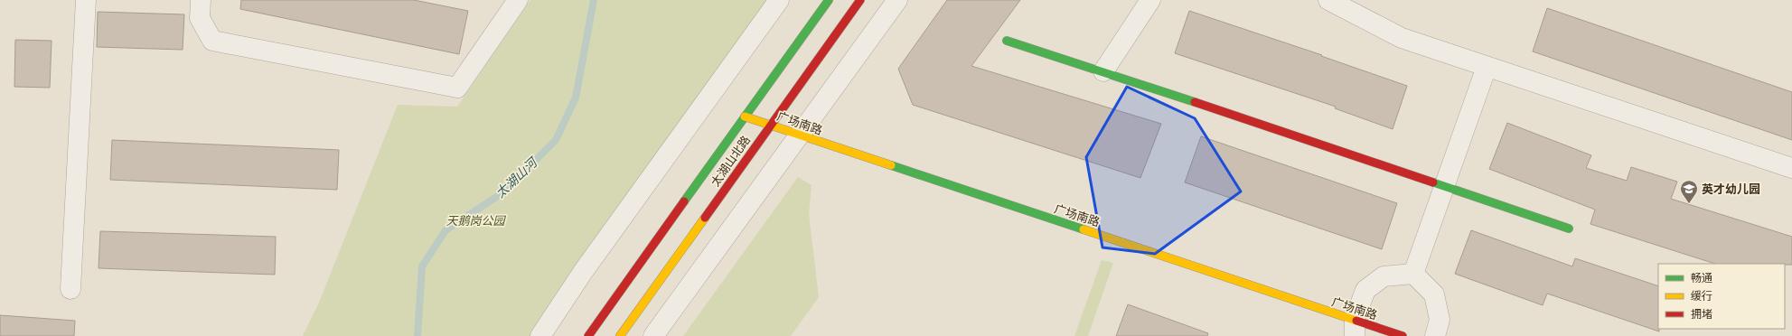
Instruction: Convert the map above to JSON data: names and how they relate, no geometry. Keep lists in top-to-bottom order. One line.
{"streets":{"street":["广场南路","太湖山北路"]},"crossings":[["广场南路","太湖山北路"]],"water":["太湖山河"],"parks":["天鹅岗公园"],"places":{"school or university":["英才幼儿园"]},"legend":["畅通","缓行","拥堵"]}
